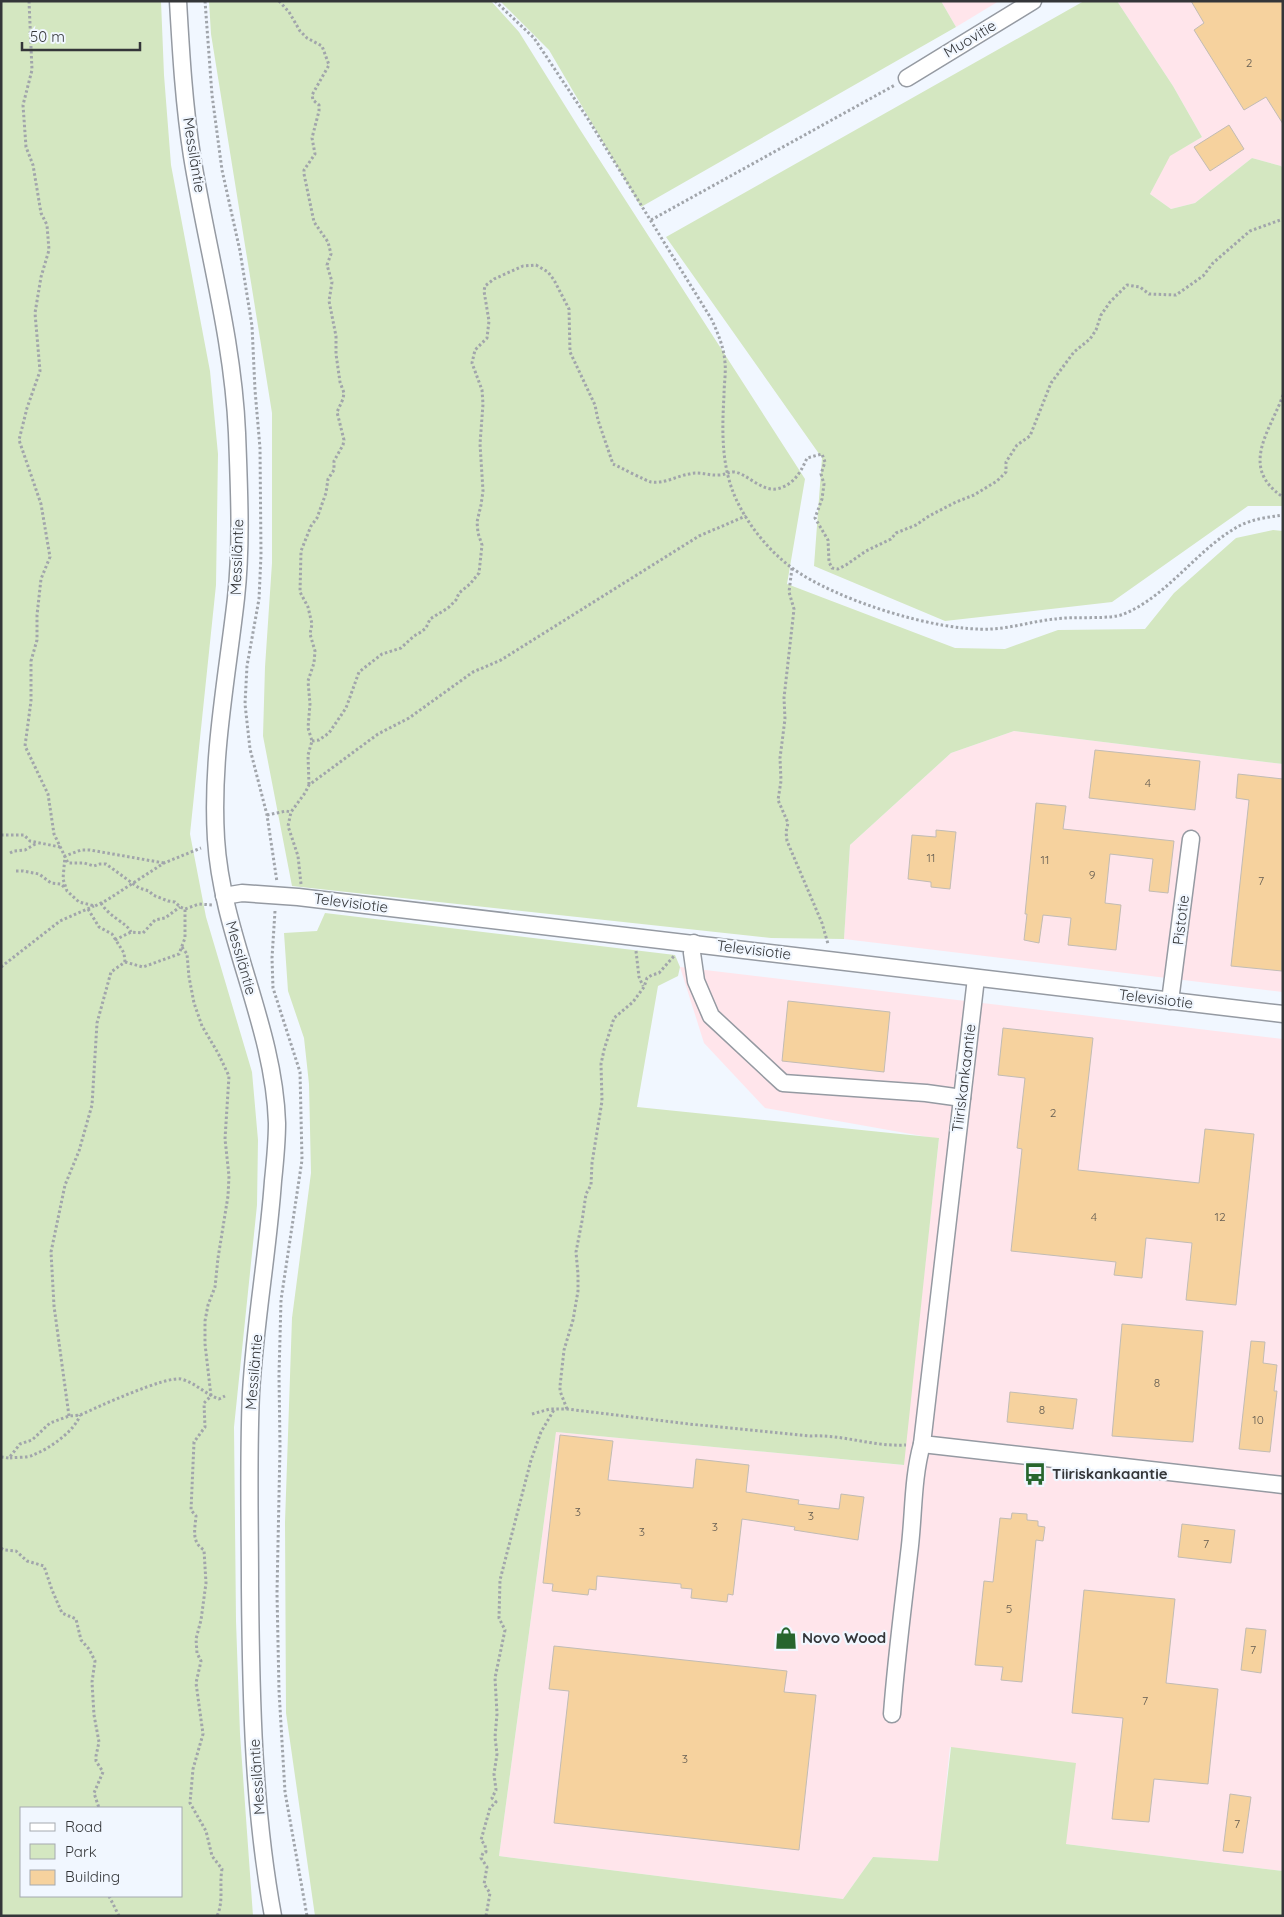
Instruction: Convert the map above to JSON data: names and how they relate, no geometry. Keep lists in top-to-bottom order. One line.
{"streets":{"street":["Muovitie","Messiläntie","Televisiotie","Pistotie","Tiiriskankaantie"]},"crossings":[["Messiläntie","Televisiotie"],["Televisiotie","Pistotie"],["Televisiotie","Tiiriskankaantie"]],"places":{"bus stop":["Tiiriskankaantie"],"shop":["Novo Wood"]},"house_numbers":["2","4","11","11","9","7","2","4","12","8","8","10","3","3","3","3","7","5","7","7","3","7"],"legend":["Road","Park","Building"],"scale_bar":"50 m"}
